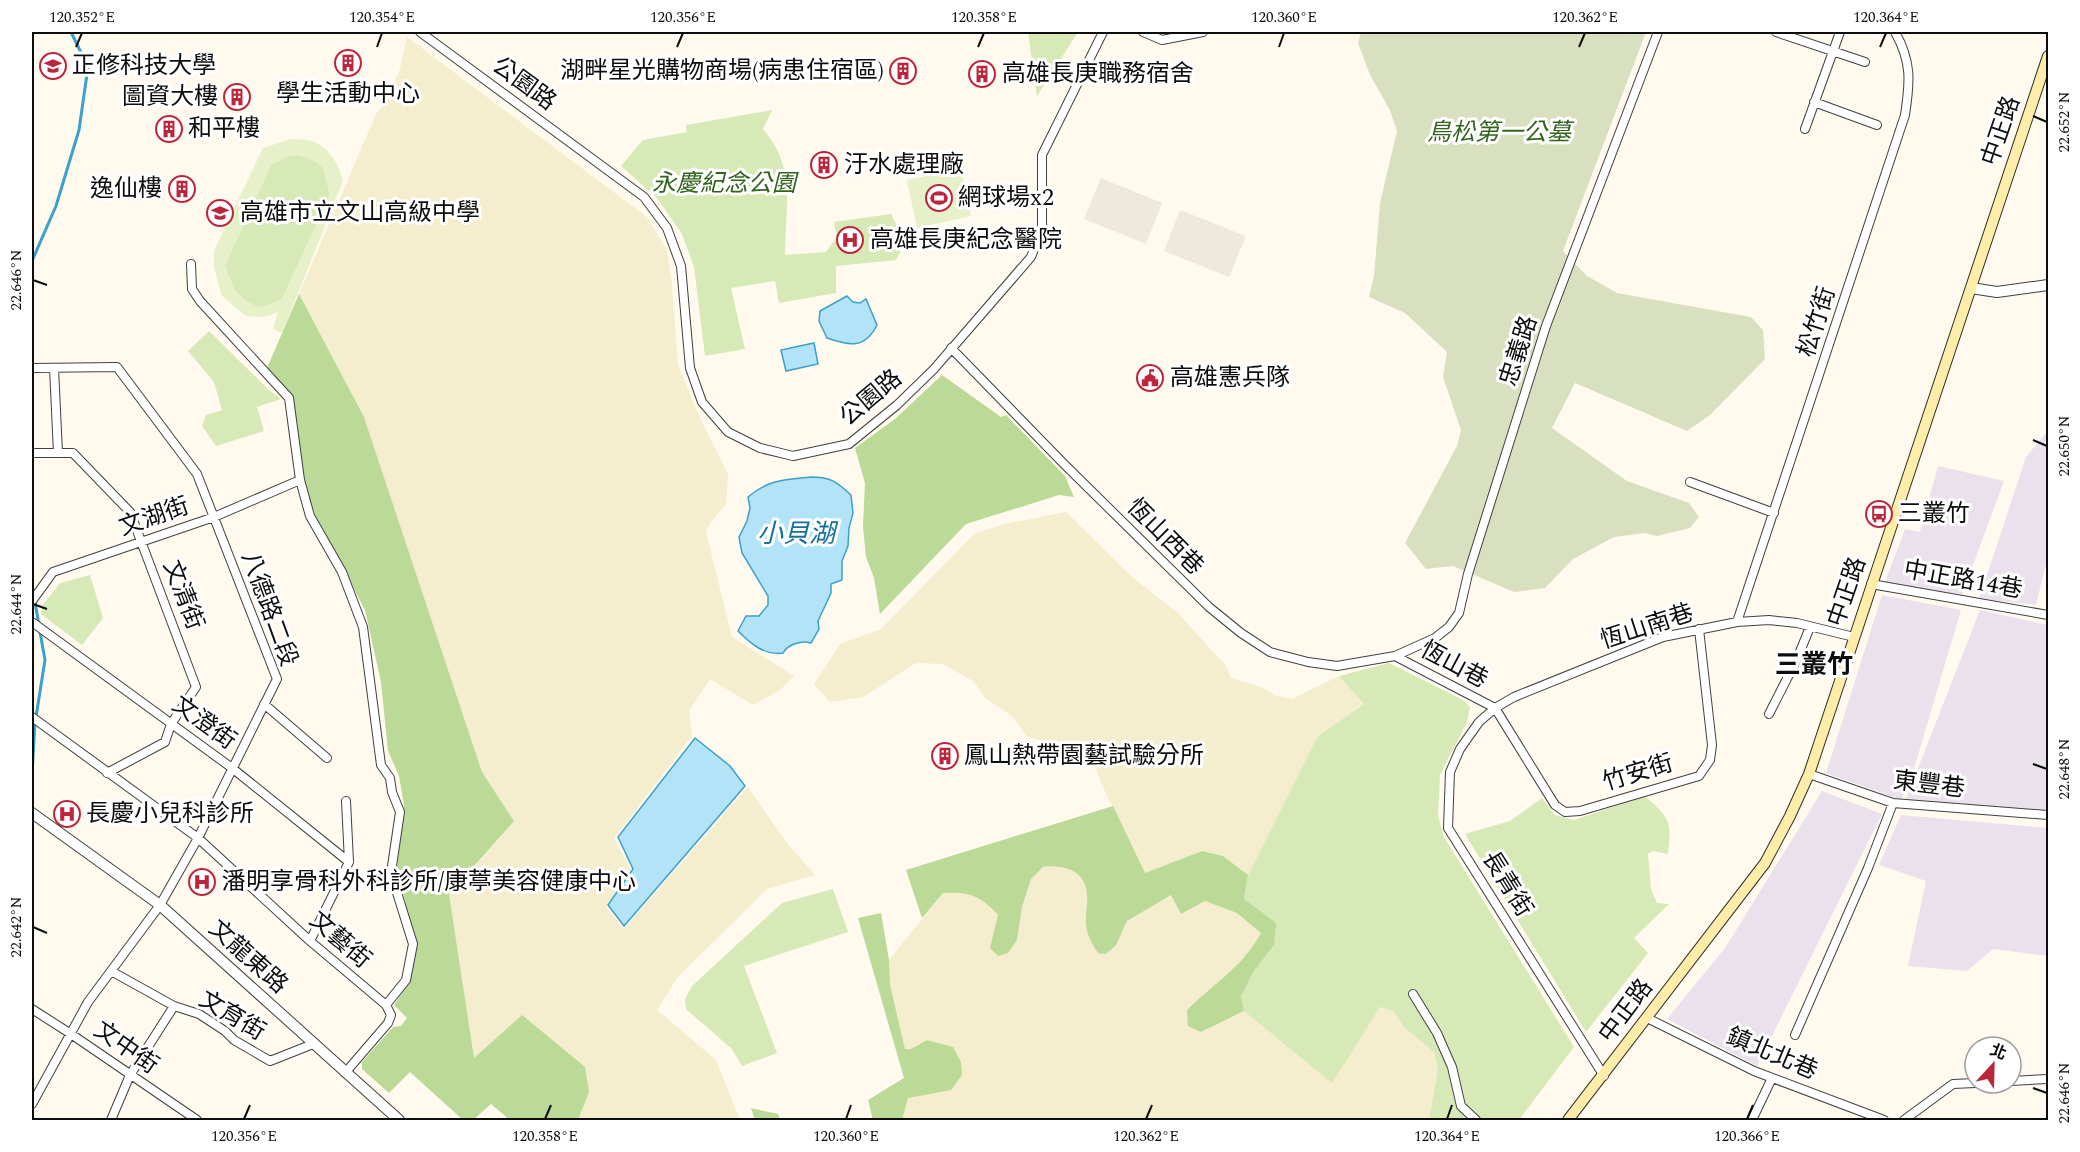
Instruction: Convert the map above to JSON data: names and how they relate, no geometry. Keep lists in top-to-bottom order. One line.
{"streets":{"main road":["中正路"],"street":["公園路","松竹街","忠義路","文湖街","恆山西巷","中正路14巷","文清街","八德路二段","恆山南巷","恆山巷","文澄街","竹安街","東豐巷","長青街","文藝街","文龍東路","文育街","文中街","鎮北北巷"]},"crossings":[["公園路","恆山西巷"],["中正路","中正路14巷"],["中正路","恆山南巷"],["中正路","東豐巷"],["中正路","長青街"],["中正路","鎮北北巷"],["松竹街","恆山南巷"],["忠義路","恆山西巷"],["忠義路","恆山巷"],["文湖街","文清街"],["文湖街","八德路二段"],["恆山西巷","恆山巷"],["文清街","文澄街"],["文清街","文藝街"],["八德路二段","文澄街"],["八德路二段","文藝街"],["八德路二段","文龍東路"],["八德路二段","文中街"],["恆山南巷","恆山巷"],["恆山南巷","竹安街"],["恆山南巷","長青街"],["恆山巷","竹安街"],["恆山巷","長青街"],["竹安街","長青街"],["文龍東路","文育街"],["文育街","文中街"]],"districts":["三叢竹"],"water":["小貝湖"],"parks":["鳥松第一公墓","永慶紀念公園"],"places":{"building":["學生活動中心","湖畔星光購物商場(病患住宿區)","高雄長庚職務宿舍","圖資大樓","和平樓","汙水處理廠","逸仙樓","鳳山熱帶園藝試驗分所"],"school or university":["正修科技大學","高雄市立文山高級中學"],"sports":["網球場x2"],"hospital":["高雄長庚紀念醫院","長慶小兒科診所","潘明享骨科外科診所/康葶美容健康中心"],"public building":["高雄憲兵隊"],"bus stop":["三叢竹"]},"north":"top","coordinates":["120.352°E","120.354°E","120.356°E","120.358°E","120.360°E","120.362°E","120.364°E","22.652°N","22.646°N","22.650°N","22.644°N","22.648°N","22.642°N","120.366°E"]}
